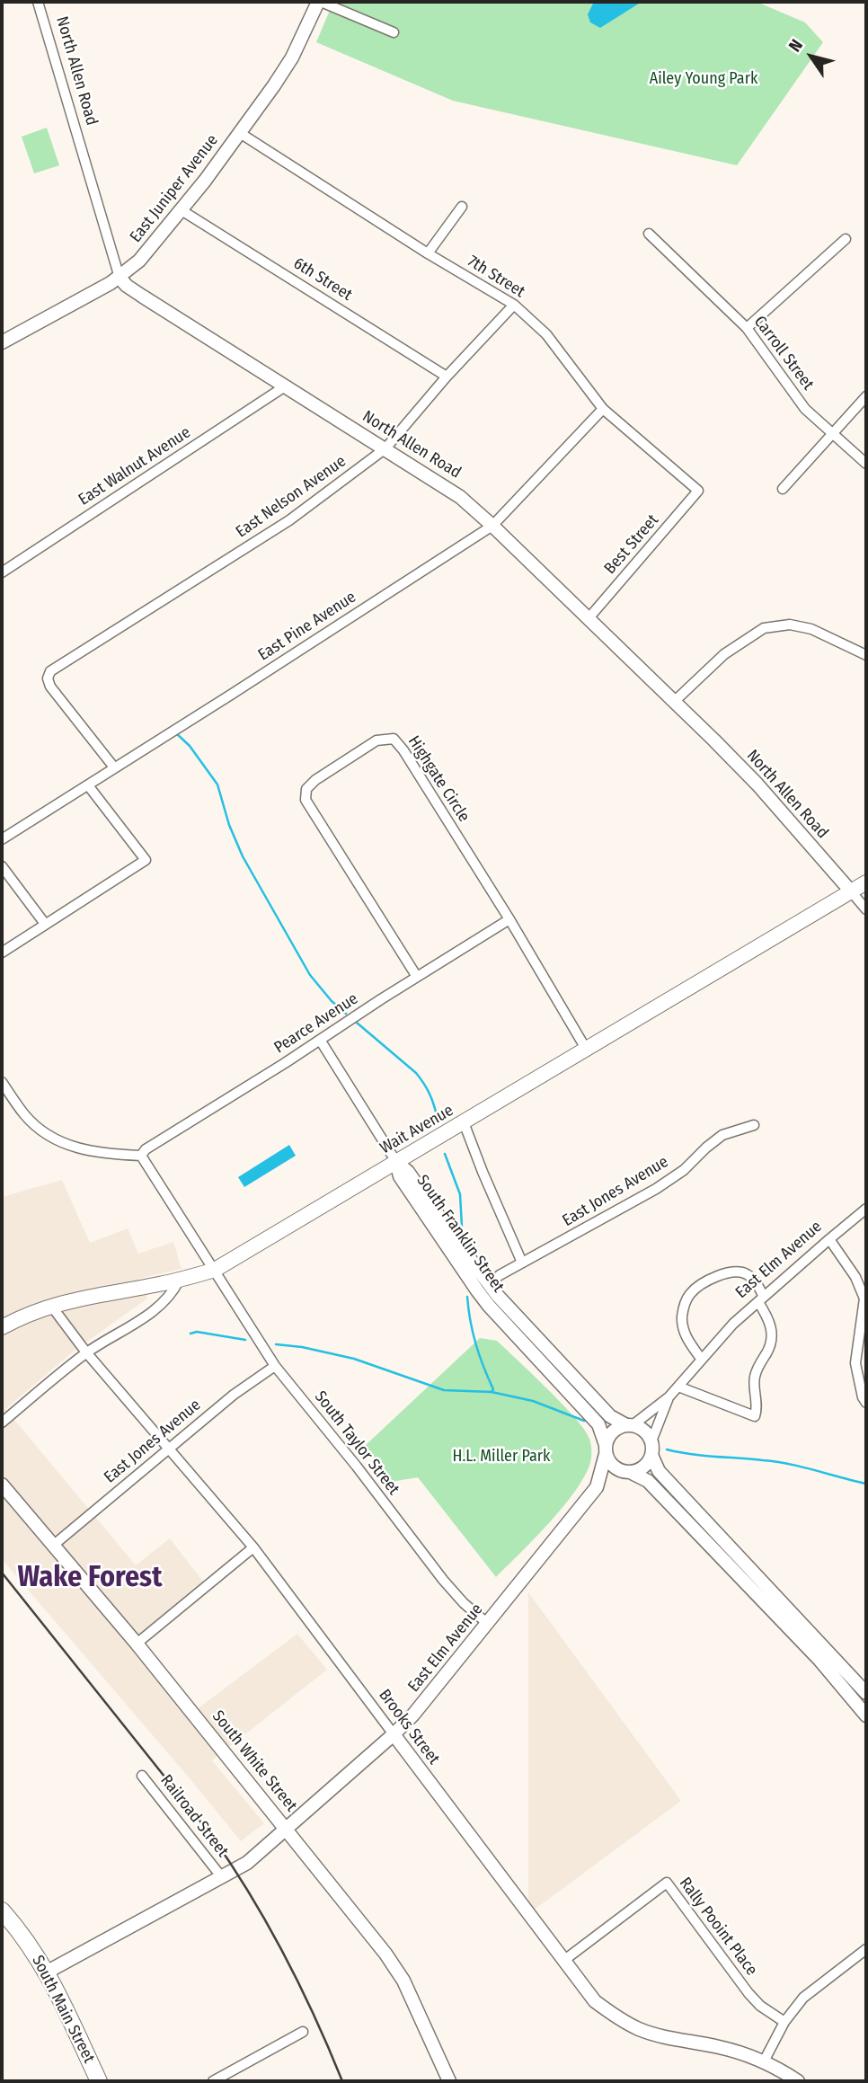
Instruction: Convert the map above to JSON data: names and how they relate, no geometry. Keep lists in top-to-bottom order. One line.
{"streets":{"main road":["Wait Avenue","South Main Street"],"street":["North Allen Road","East Juniper Avenue","7th Street","6th Street","Carroll Street","East Walnut Avenue","East Nelson Avenue","Best Street","East Pine Avenue","Highgate Circle","Pearce Avenue","East Jones Avenue","South Franklin Street","East Elm Avenue","South Taylor Street","Brooks Street","South White Street","Railroad Street","Rally Pooint Place"]},"crossings":[["North Allen Road","East Juniper Avenue"],["North Allen Road","East Walnut Avenue"],["North Allen Road","East Nelson Avenue"],["North Allen Road","Best Street"],["North Allen Road","East Pine Avenue"],["North Allen Road","Wait Avenue"],["East Juniper Avenue","7th Street"],["East Juniper Avenue","6th Street"],["7th Street","East Nelson Avenue"],["7th Street","Best Street"],["7th Street","East Pine Avenue"],["6th Street","East Nelson Avenue"],["East Nelson Avenue","East Pine Avenue"],["Highgate Circle","Pearce Avenue"],["Highgate Circle","Wait Avenue"],["Pearce Avenue","South Taylor Street"],["Wait Avenue","South Franklin Street"],["Wait Avenue","South Taylor Street"],["Wait Avenue","Brooks Street"],["East Jones Avenue","South Franklin Street"],["East Jones Avenue","South Taylor Street"],["East Jones Avenue","Brooks Street"],["East Jones Avenue","South White Street"],["South Franklin Street","East Elm Avenue"],["East Elm Avenue","South Taylor Street"],["East Elm Avenue","Brooks Street"],["East Elm Avenue","South White Street"],["East Elm Avenue","Railroad Street"],["East Elm Avenue","South Main Street"],["Brooks Street","Rally Pooint Place"]],"districts":["Wake Forest"],"parks":["Ailey Young Park","H.L. Miller Park"],"north":"top left"}
